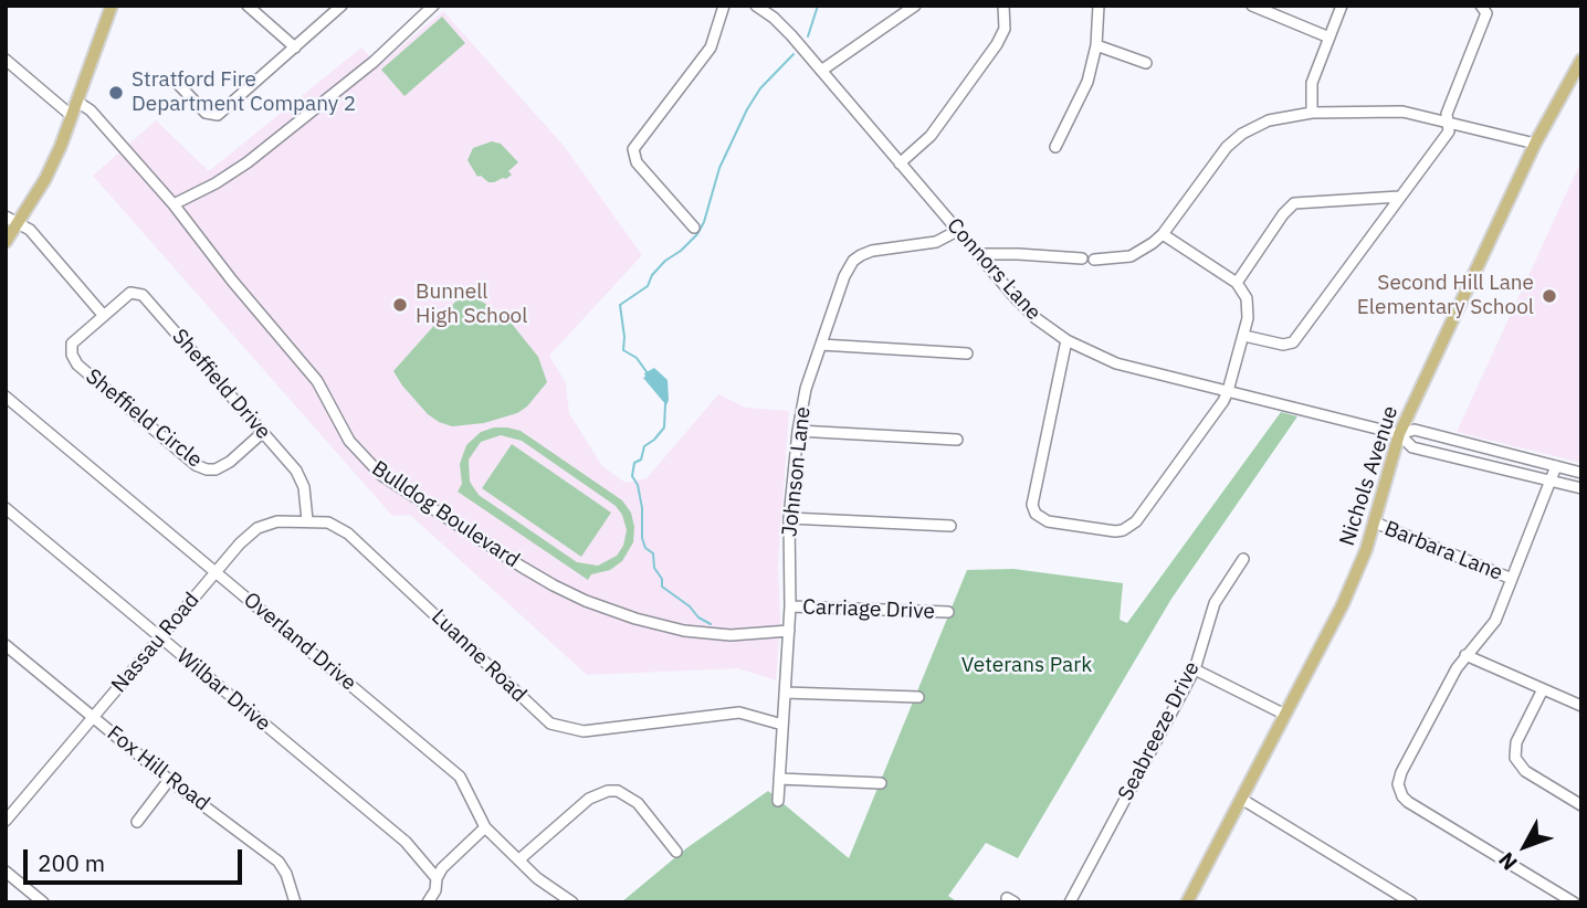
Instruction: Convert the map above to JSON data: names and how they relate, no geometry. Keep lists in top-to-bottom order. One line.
{"streets":{"main road":["Nichols Avenue"],"street":["Connors Lane","Sheffield Drive","Sheffield Circle","Johnson Lane","Bulldog Boulevard","Barbara Lane","Carriage Drive","Overland Drive","Nassau Road","Luanne Road","Wilbar Drive","Seabreeze Drive","Fox Hill Road"]},"crossings":[["Connors Lane","Johnson Lane"],["Connors Lane","Nichols Avenue"],["Sheffield Drive","Sheffield Circle"],["Sheffield Drive","Luanne Road"],["Johnson Lane","Bulldog Boulevard"],["Johnson Lane","Carriage Drive"],["Johnson Lane","Luanne Road"],["Nichols Avenue","Barbara Lane"],["Overland Drive","Nassau Road"],["Overland Drive","Luanne Road"],["Nassau Road","Luanne Road"],["Nassau Road","Wilbar Drive"],["Nassau Road","Fox Hill Road"]],"parks":["Veterans Park"],"places":["Stratford Fire Department Company 2","Second Hill Lane Elementary School","Bunnell High School"],"scale_bar":"200 m","north":"bottom left"}
